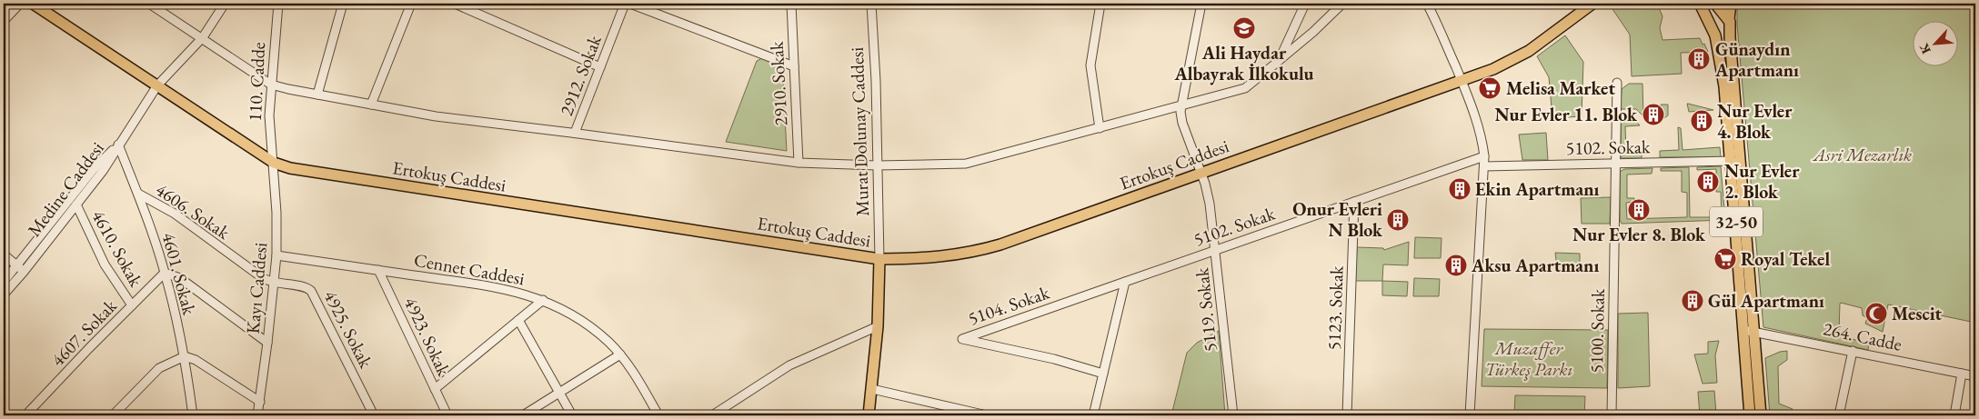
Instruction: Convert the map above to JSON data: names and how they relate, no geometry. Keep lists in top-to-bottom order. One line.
{"streets":{"main road":["Ertokuş Caddesi","32-50"],"street":["2912. Sokak","110. Cadde","2910. Sokak","Murat Dolunay Caddesi","5102. Sokak","Medine Caddesi","4606. Sokak","4610. Sokak","Cennet Caddesi","4601. Sokak","Kayı Caddesi","5104. Sokak","5123. Sokak","5119. Sokak","4925. Sokak","5100. Sokak","4607. Sokak","4923. Sokak","264. Cadde"]},"crossings":[["110. Cadde","Ertokuş Caddesi"],["110. Cadde","Kayı Caddesi"],["Murat Dolunay Caddesi","Ertokuş Caddesi"],["5102. Sokak","32-50"],["5102. Sokak","5104. Sokak"],["5102. Sokak","5123. Sokak"],["5102. Sokak","5119. Sokak"],["5102. Sokak","5100. Sokak"],["Ertokuş Caddesi","Medine Caddesi"],["Ertokuş Caddesi","Kayı Caddesi"],["Ertokuş Caddesi","5119. Sokak"],["Medine Caddesi","4610. Sokak"],["Medine Caddesi","4601. Sokak"],["4606. Sokak","4601. Sokak"],["4606. Sokak","Kayı Caddesi"],["4606. Sokak","4925. Sokak"],["32-50","264. Cadde"],["4610. Sokak","4607. Sokak"],["Cennet Caddesi","Kayı Caddesi"],["Cennet Caddesi","4923. Sokak"],["4601. Sokak","4607. Sokak"],["Kayı Caddesi","4925. Sokak"]],"parks":["Asri Mezarlık","Muzaffer Türkeş Parkı"],"places":{"school or university":["Ali Haydar Albayrak İlkokulu"],"building":["Günaydın Apartmanı","Nur Evler 11. Blok","Nur Evler 4. Blok","Nur Evler 2. Blok","Ekin Apartmanı","Nur Evler 8. Blok","Onur Evleri N Blok","Aksu Apartmanı","Gül Apartmanı"],"supermarket":["Melisa Market","Royal Tekel"],"mosque":["Mescit"]},"north":"bottom left"}
